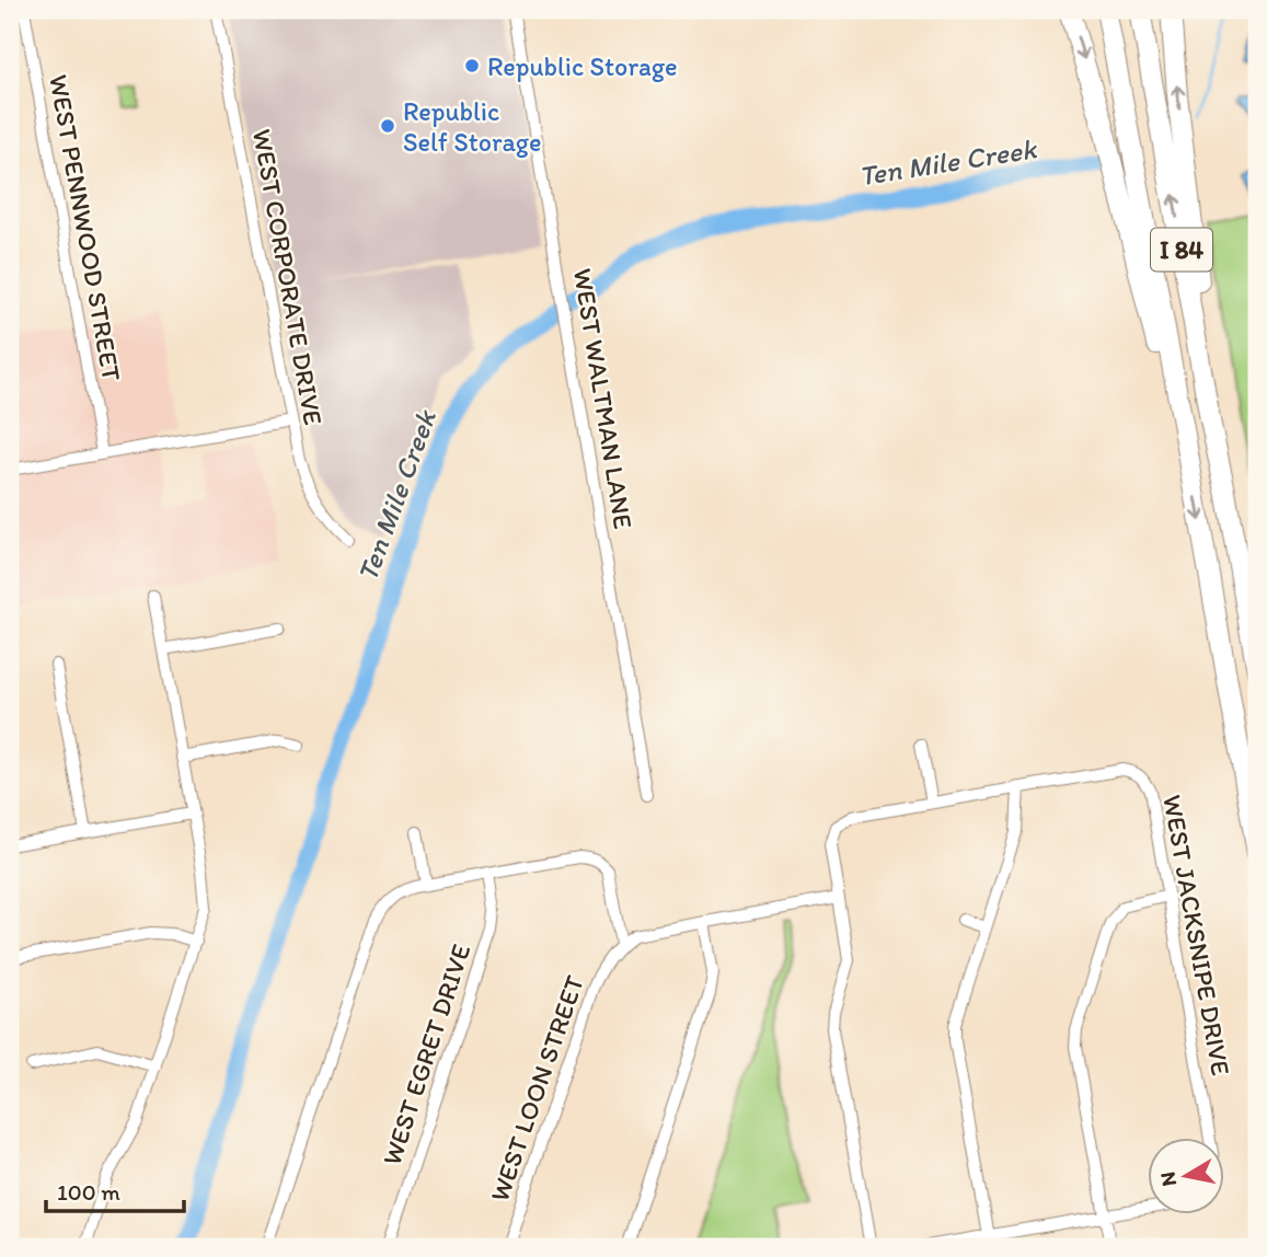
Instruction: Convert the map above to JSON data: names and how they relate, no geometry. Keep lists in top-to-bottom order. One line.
{"streets":{"highway":["I 84"],"street":["WEST PENNWOOD STREET","WEST CORPORATE DRIVE","WEST WALTMAN LANE","WEST JACKSNIPE DRIVE","WEST EGRET DRIVE","WEST LOON STREET"]},"water":["Ten Mile Creek"],"places":["Republic Storage","Republic Self Storage"],"scale_bar":"100 m","north":"left"}
